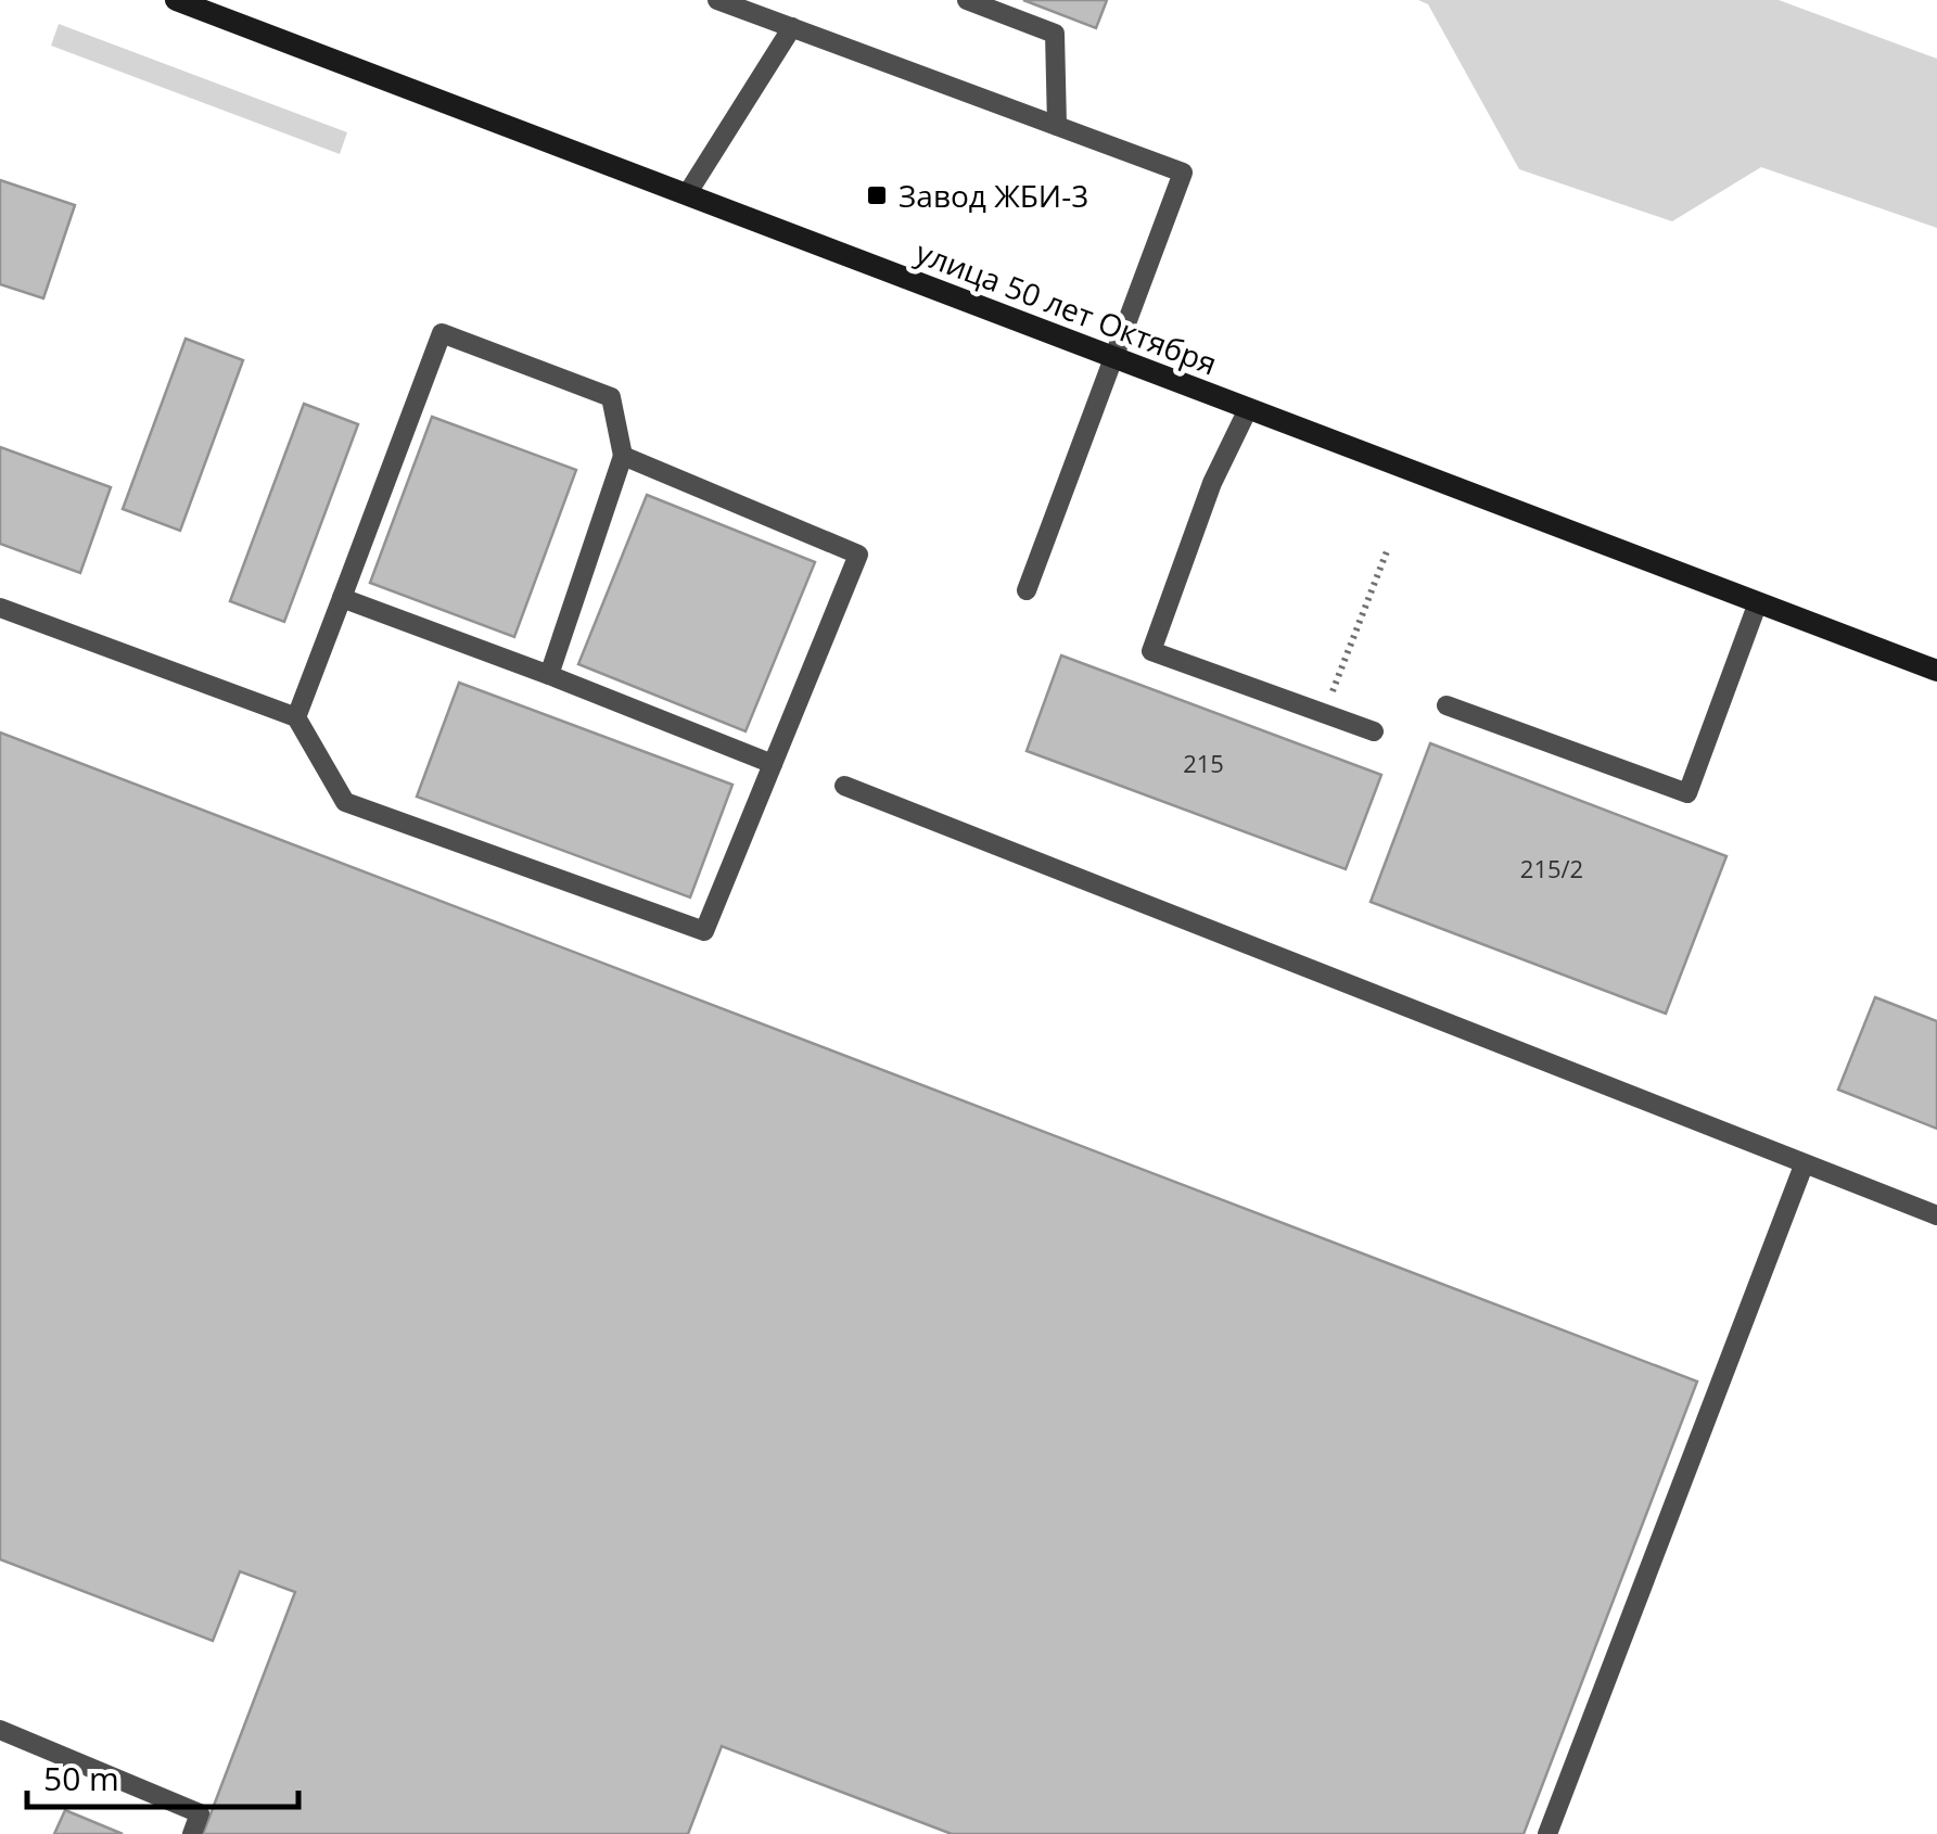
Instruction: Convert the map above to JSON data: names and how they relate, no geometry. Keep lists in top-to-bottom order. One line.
{"streets":{"main road":["улица 50 лет Октября"]},"places":{"transit":["Завод ЖБИ-3"]},"house_numbers":["215","215/2"],"scale_bar":"50 m"}
